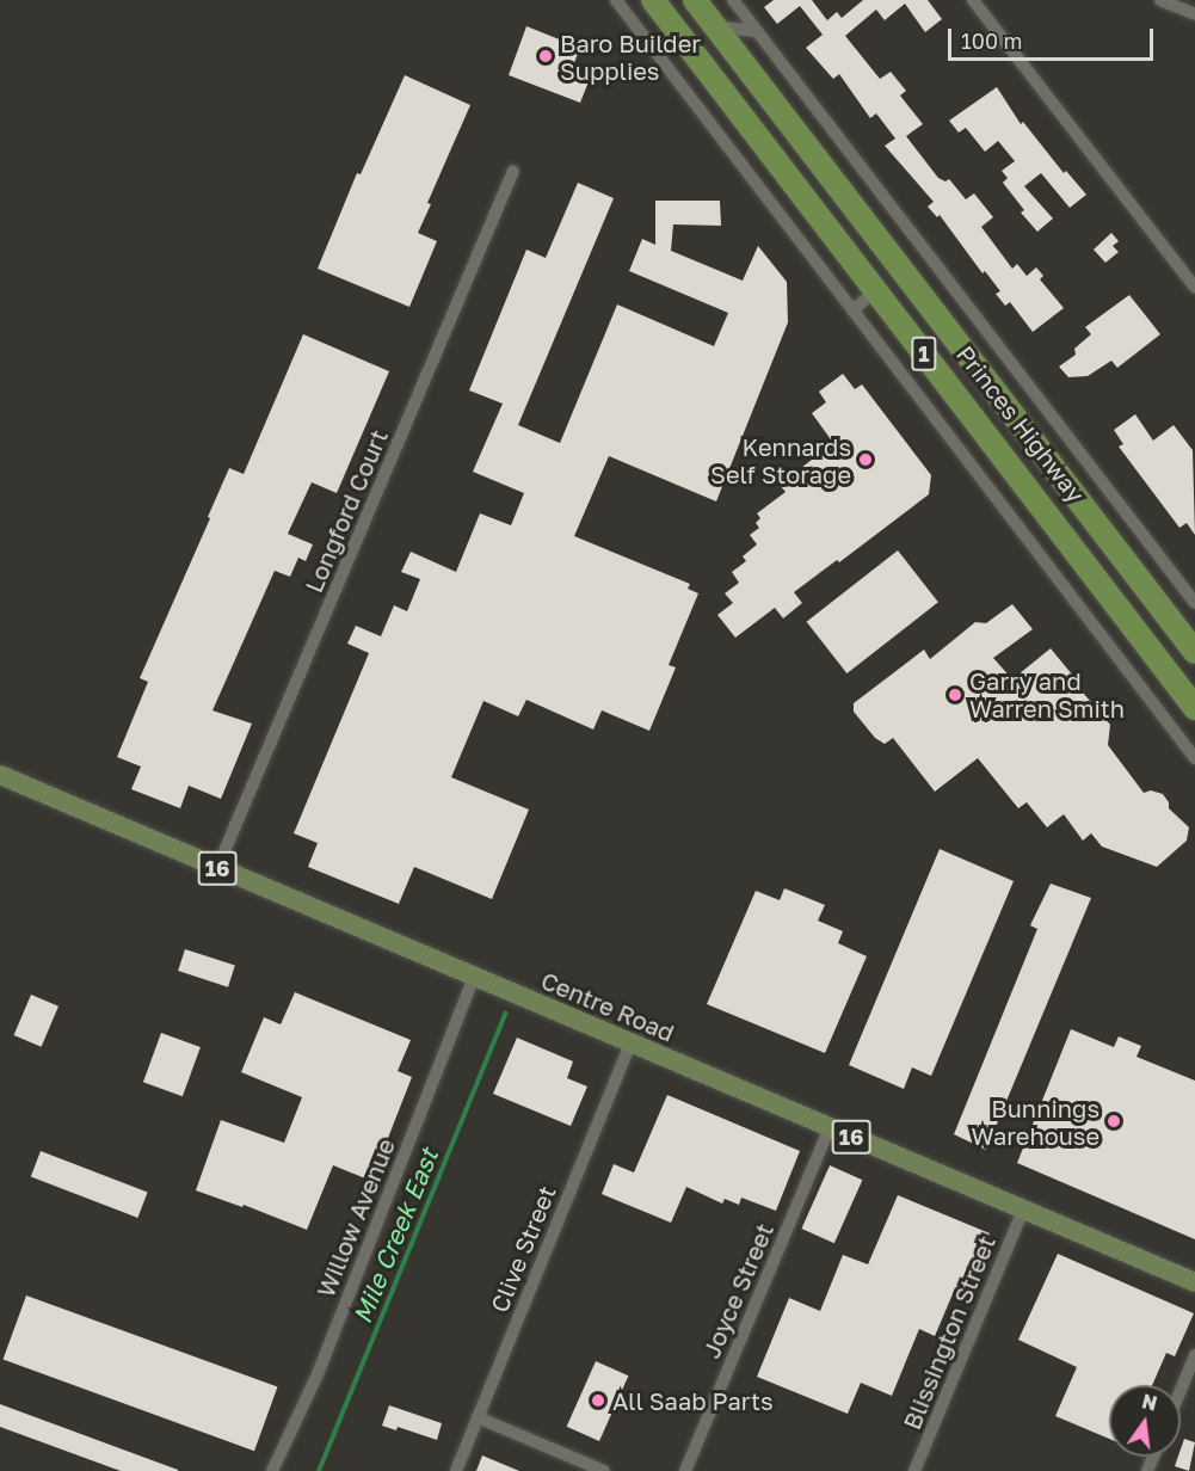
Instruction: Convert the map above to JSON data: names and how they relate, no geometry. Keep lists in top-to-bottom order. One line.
{"streets":{"highway":["1","Princes Highway"],"main road":["16","Centre Road"],"street":["Longford Court","Willow Avenue","Clive Street","Joyce Street","Blissington Street"]},"crossings":[["Longford Court","Centre Road"],["Centre Road","Willow Avenue"],["Centre Road","Clive Street"],["Centre Road","Joyce Street"],["Centre Road","Blissington Street"]],"water":["Mile Creek East"],"places":["Baro Builder Supplies","Kennards Self Storage","Garry and Warren Smith","Bunnings Warehouse","All Saab Parts"],"scale_bar":"100 m","north":"top"}
